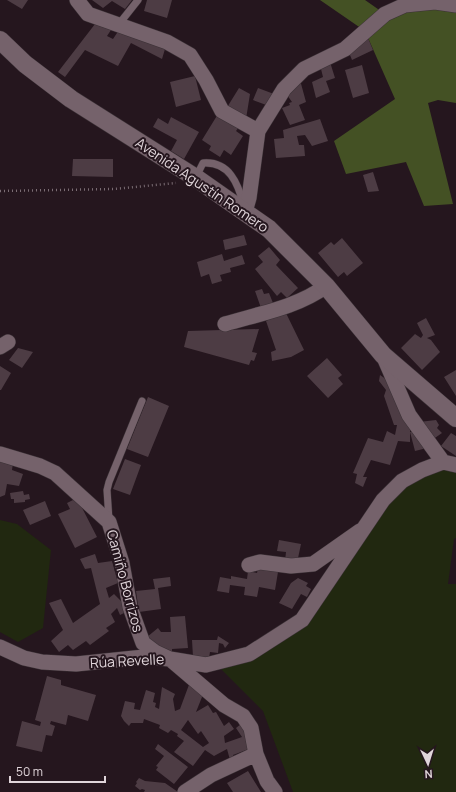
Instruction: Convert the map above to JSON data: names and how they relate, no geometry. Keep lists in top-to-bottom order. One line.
{"streets":{"street":["Avenida Agustín Romero","Camiño Borrizos","Rúa Revelle"]},"crossings":[["Camiño Borrizos","Rúa Revelle"]],"scale_bar":"50 m","north":"bottom"}
